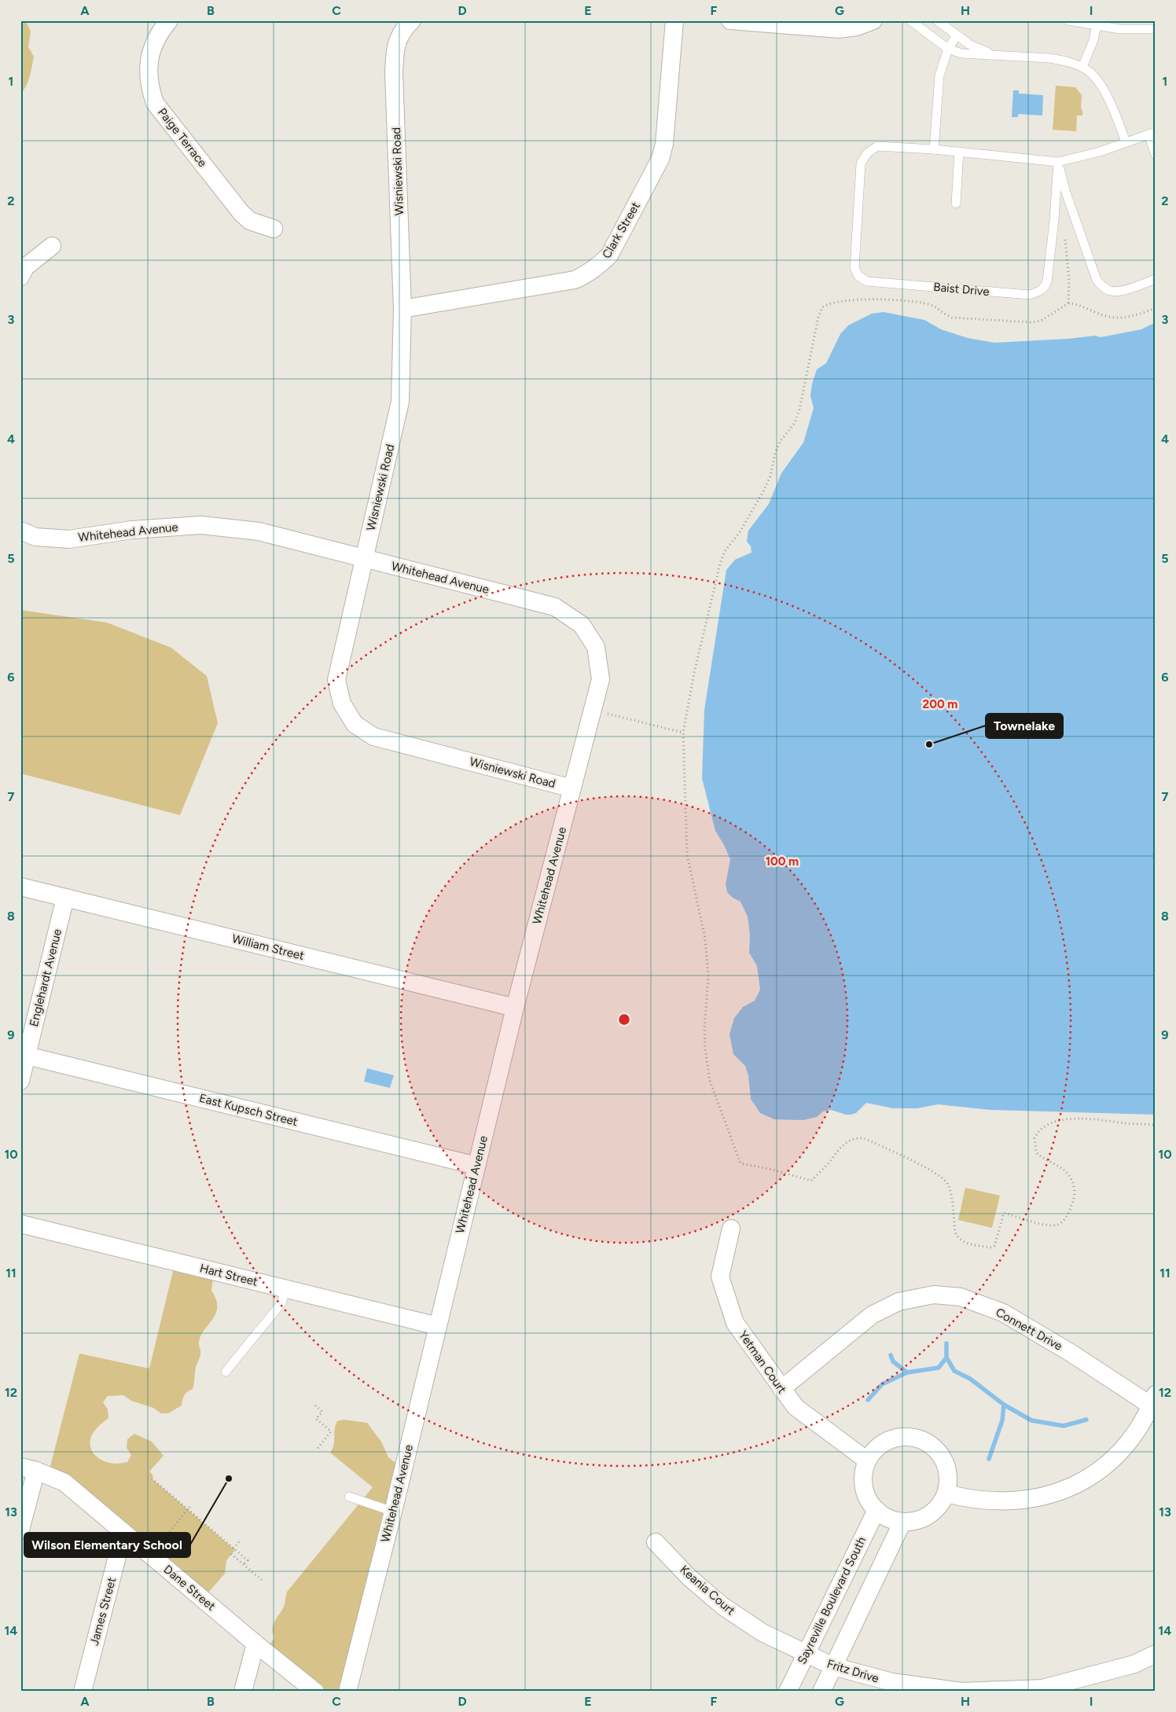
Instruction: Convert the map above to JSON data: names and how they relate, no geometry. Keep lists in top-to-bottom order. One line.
{"streets":{"street":["Paige Terrace","Wisniewski Road","Clark Street","Whitehead Avenue","William Street","Englehardt Avenue","East Kupsch Street","Hart Street","Connett Drive","Yetman Court","Dane Street","Keania Court","Sayreville Boulevard South","James Street","Fritz Drive"],"lane":["Baist Drive"]},"crossings":[["Wisniewski Road","Clark Street"],["Wisniewski Road","Whitehead Avenue"],["Whitehead Avenue","William Street"],["Whitehead Avenue","East Kupsch Street"],["Whitehead Avenue","Hart Street"],["William Street","Englehardt Avenue"],["Englehardt Avenue","East Kupsch Street"],["Connett Drive","Yetman Court"],["Yetman Court","Sayreville Boulevard South"],["Dane Street","James Street"],["Keania Court","Sayreville Boulevard South"],["Keania Court","Fritz Drive"],["Sayreville Boulevard South","Fritz Drive"]],"places":["Townelake","Wilson Elementary School"],"grid":{"columns":["A","B","C","D","E","F","G","H","I"],"rows":["1","2","3","4","5","6","7","8","9","10","11","12","13","14"]},"rings":["200 m","100 m"]}
